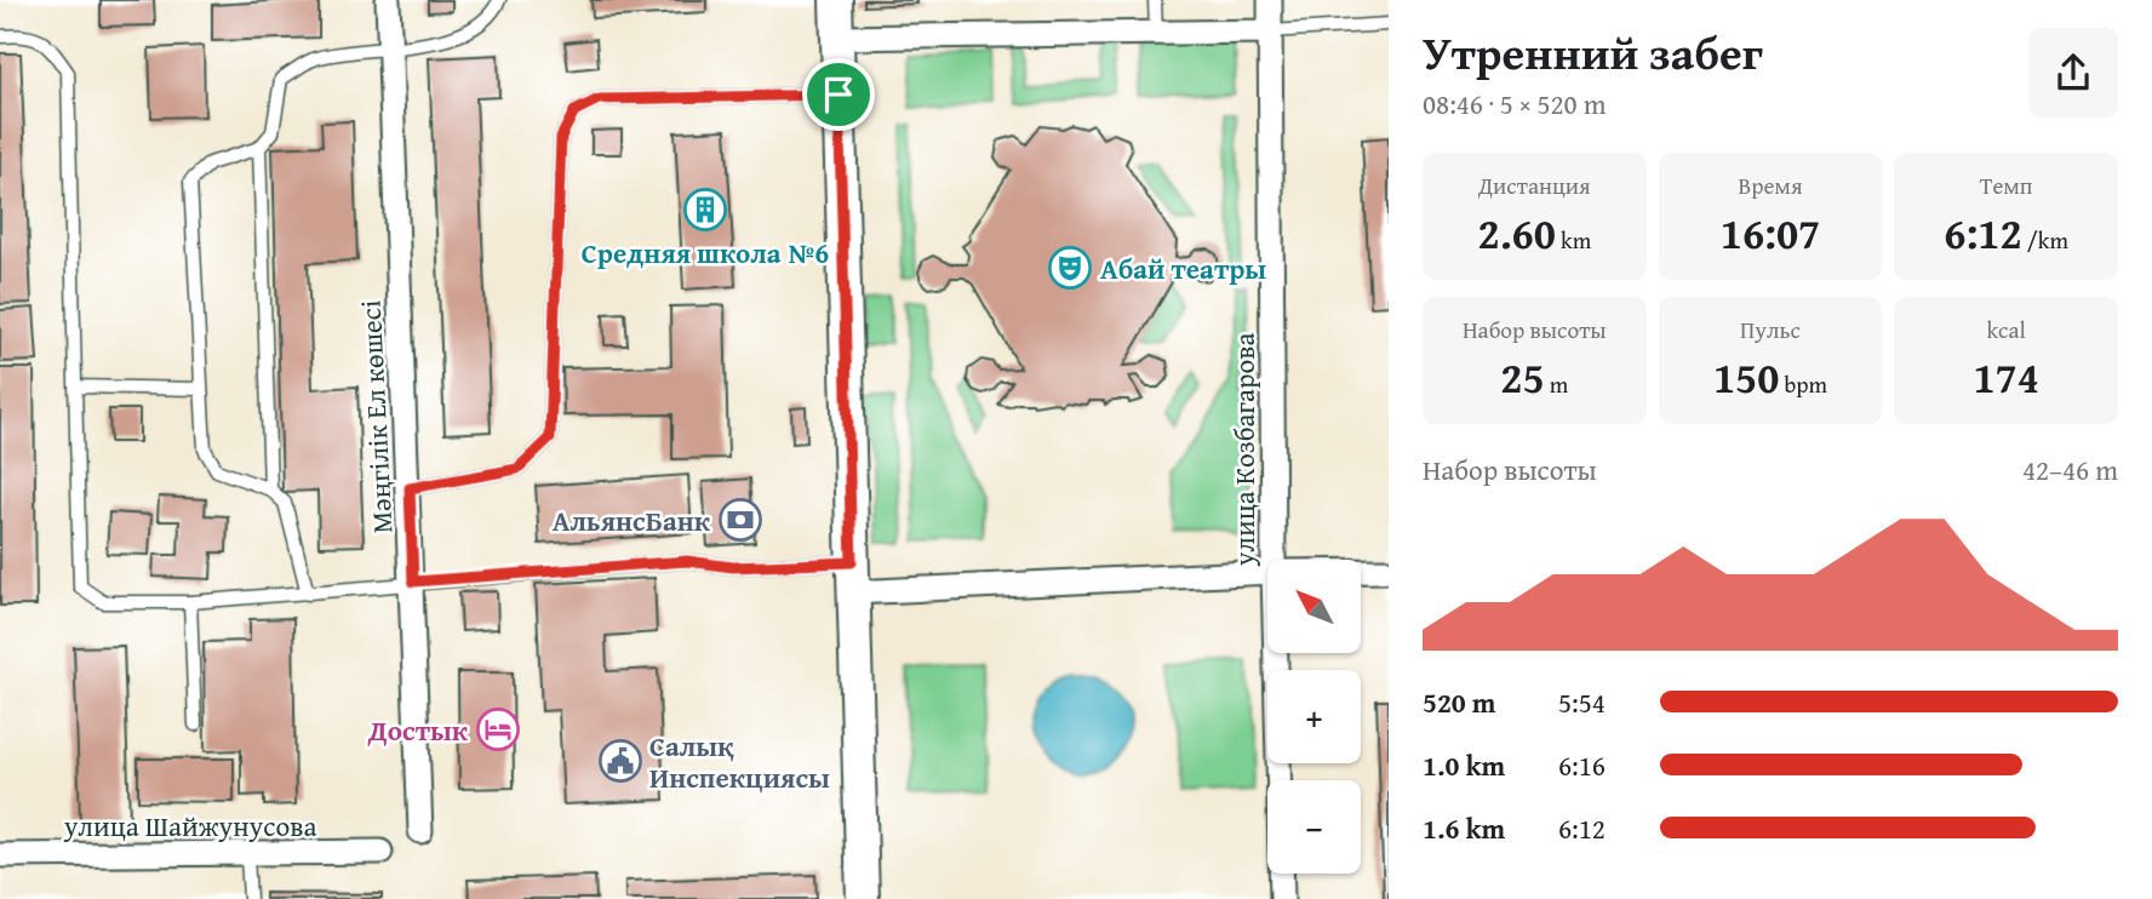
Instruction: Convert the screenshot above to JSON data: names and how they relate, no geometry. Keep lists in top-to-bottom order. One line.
{"streets":{"street":["Мәңгілік Ел көшесі","улица Козбагарова","улица Шайжунусова"]},"places":{"building":["Средняя школа №6"],"theatre":["Абай театры"],"bank":["АльянсБанк"],"hotel":["Достык"],"public building":["Салық Инспекциясы"]},"north":"top left","page":{"heading":["Утренний забег","08:46 · 5 × 520 m"],"stats":[["Дистанция","2.60 km"],["Время","16:07"],["Темп","6:12 /km"],["Набор высоты","25 m"],["Пульс","150 bpm"],["kcal","174"]],"chart":["Набор высоты","42–46 m"],"map_buttons":["+","−"],"list":[{"name":"520 m","note":"5:54"},{"name":"1.0 km","note":"6:16"},{"name":"1.6 km","note":"6:12"}]}}
